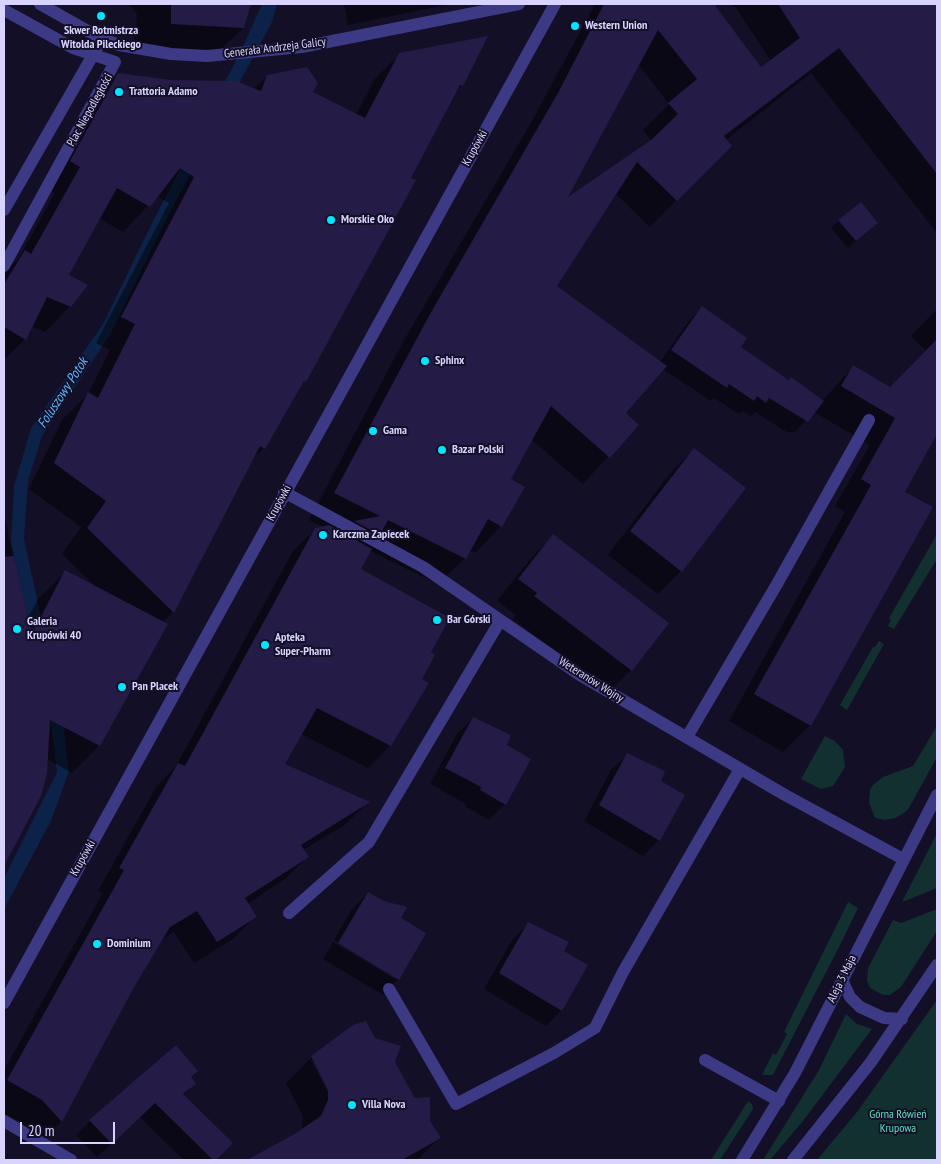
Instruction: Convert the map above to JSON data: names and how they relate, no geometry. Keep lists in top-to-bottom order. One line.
{"streets":{"street":["Generała Andrzeja Galicy","Plac Niepodległości","Krupówki","Weteranów Wojny","Aleja 3 Maja"]},"crossings":[["Krupówki","Weteranów Wojny"],["Weteranów Wojny","Aleja 3 Maja"]],"water":["Foluszowy Potok"],"parks":["Górna Rówień Krupowa"],"places":["Skwer Rotmistrza Witolda Pileckiego","Western Union","Trattoria Adamo","Morskie Oko","Sphinx","Gama","Bazar Polski","Karczma Zapiecek","Bar Górski","Galeria Krupówki 40","Apteka Super-Pharm","Pan Placek","Dominium","Villa Nova"],"scale_bar":"20 m"}
